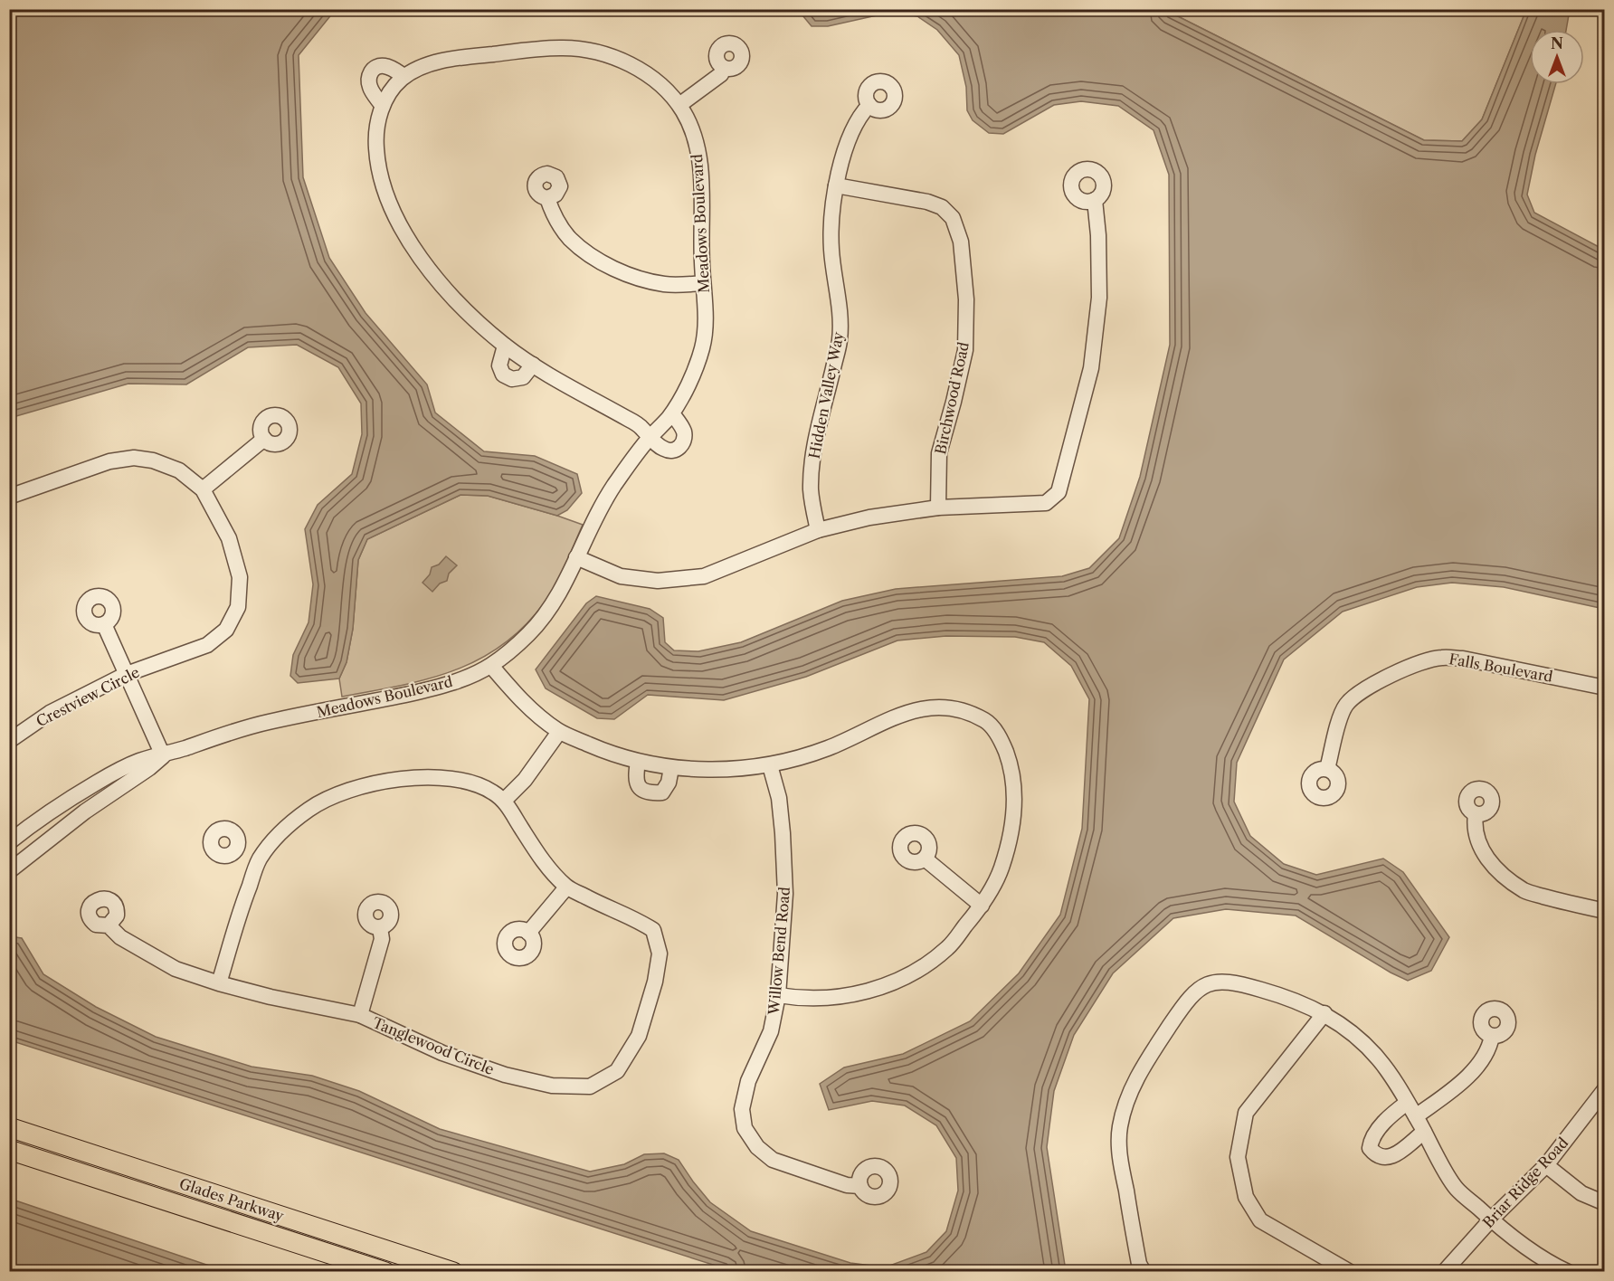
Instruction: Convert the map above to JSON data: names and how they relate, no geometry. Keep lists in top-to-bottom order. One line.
{"streets":{"main road":["Glades Parkway"],"street":["Meadows Boulevard","Hidden Valley Way","Birchwood Road","Falls Boulevard","Crestview Circle","Willow Bend Road","Tanglewood Circle","Briar Ridge Road"]},"crossings":[["Hidden Valley Way","Birchwood Road"]],"north":"top"}
